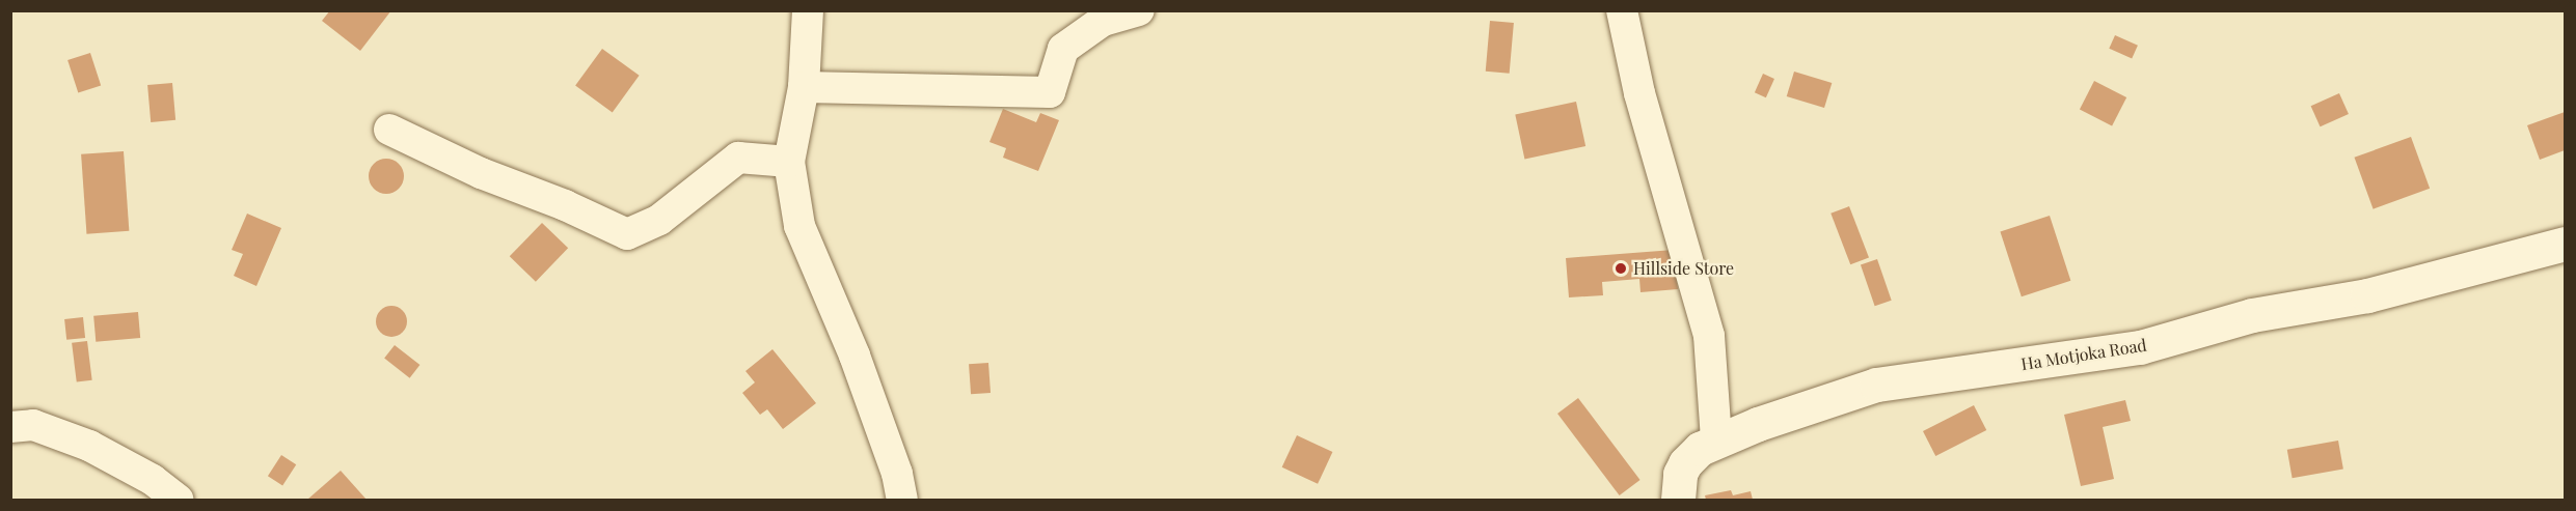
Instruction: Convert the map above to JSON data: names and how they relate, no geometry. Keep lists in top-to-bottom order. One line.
{"streets":{"street":["Ha Motjoka Road"]},"places":["Hillside Store"]}
